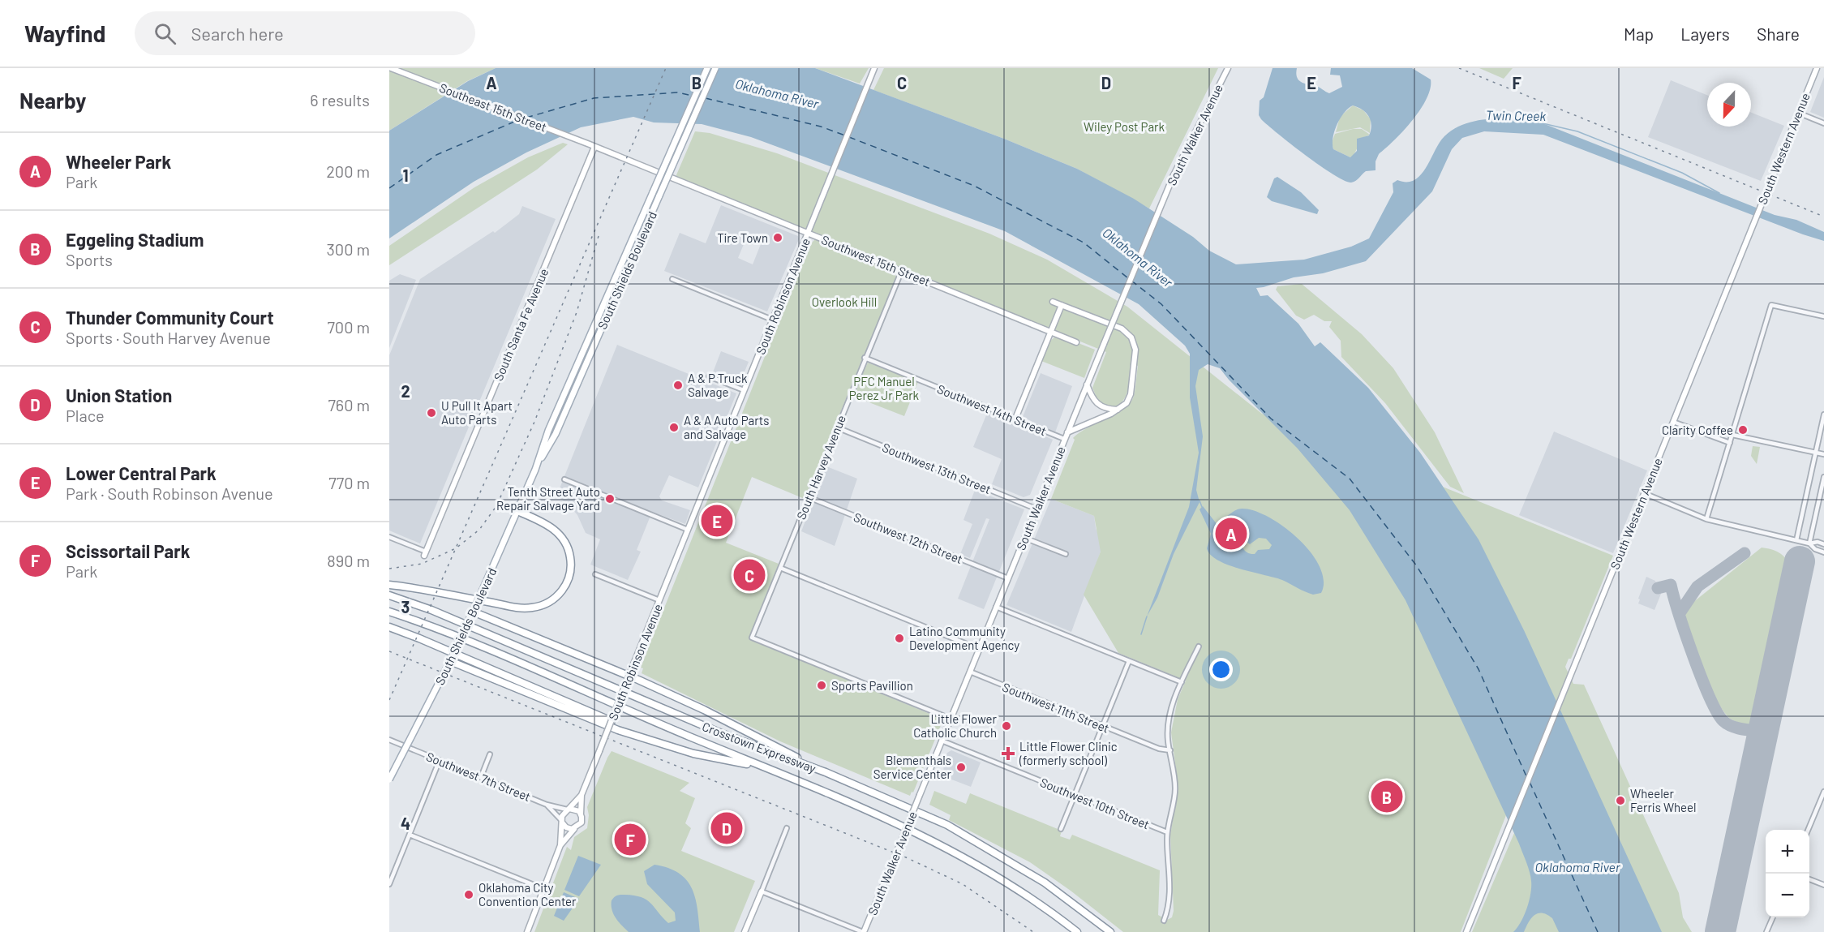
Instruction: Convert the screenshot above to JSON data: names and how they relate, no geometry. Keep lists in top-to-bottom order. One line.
{"streets":{"highway":["Crosstown Expressway"],"main road":["Southeast 15th Street","South Walker Avenue","South Western Avenue","Southwest 15th Street","South Shields Boulevard","South Robinson Avenue","South Santa Fe Avenue"],"street":["Southwest 14th Street","South Harvey Avenue","Southwest 13th Street","Southwest 12th Street","Southwest 11th Street","Southwest 7th Street","Southwest 10th Street"]},"crossings":[["Southeast 15th Street","Southwest 15th Street"],["Southeast 15th Street","South Santa Fe Avenue"],["South Walker Avenue","Southwest 14th Street"],["South Walker Avenue","South Harvey Avenue"],["South Walker Avenue","Southwest 13th Street"],["South Walker Avenue","Southwest 12th Street"],["South Walker Avenue","Southwest 11th Street"],["South Walker Avenue","Southwest 10th Street"],["Southwest 15th Street","South Robinson Avenue"],["Southwest 15th Street","South Santa Fe Avenue"],["Southwest 15th Street","South Harvey Avenue"],["South Robinson Avenue","Southwest 7th Street"],["Southwest 14th Street","South Harvey Avenue"],["South Harvey Avenue","Southwest 13th Street"],["South Harvey Avenue","Southwest 12th Street"]],"water":["Oklahoma River","Twin Creek"],"parks":["Wiley Post Park","Overlook Hill","PFC Manuel Perez Jr Park"],"places":{"other":["Tire Town","A & P Truck Salvage","U Pull It Apart Auto Parts","A & A Auto Parts and Salvage","Clarity Coffee","Tenth Street Auto Repair Salvage Yard","Latino Community Development Agency","Sports Pavillion","Little Flower Catholic Church","Blementhals Service Center","Wheeler Ferris Wheel","Oklahoma City Convention Center"],"health":["Little Flower Clinic (formerly school)"]},"north":"bottom","page":{"header":"Wayfind","search":"Search here","nav":["Map","Layers","Share"],"heading":["Nearby","6 results"],"list":[{"mark":"A","name":"Wheeler Park","note":"Park","value":"200 m"},{"mark":"B","name":"Eggeling Stadium","note":"Sports","value":"300 m"},{"mark":"C","name":"Thunder Community Court","note":"Sports · South Harvey Avenue","value":"700 m"},{"mark":"D","name":"Union Station","note":"Place","value":"760 m"},{"mark":"E","name":"Lower Central Park","note":"Park · South Robinson Avenue","value":"770 m"},{"mark":"F","name":"Scissortail Park","note":"Park","value":"890 m"}],"pins":["E","A","C","B","D","F"],"map_buttons":["+","−"]},"grid":{"columns":["A","B","C","D","E","F"],"rows":["1","2","3","4"]}}
